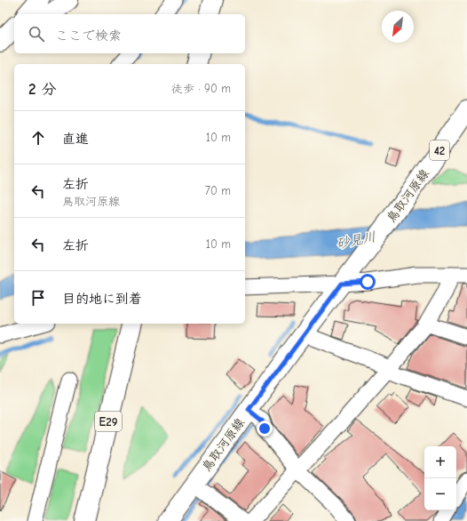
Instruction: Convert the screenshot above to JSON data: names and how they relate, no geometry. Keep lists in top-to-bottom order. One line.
{"streets":{"highway":["E29"],"main road":["42","鳥取河原線"]},"water":["砂見川"],"north":"bottom left","page":{"search":"ここで検索","heading":["2 分","徒歩 · 90 m"],"list":[["直進","10 m"],["左折","鳥取河原線","70 m"],["左折","10 m"],"目的地に到着"],"map_buttons":["+","−"]}}
